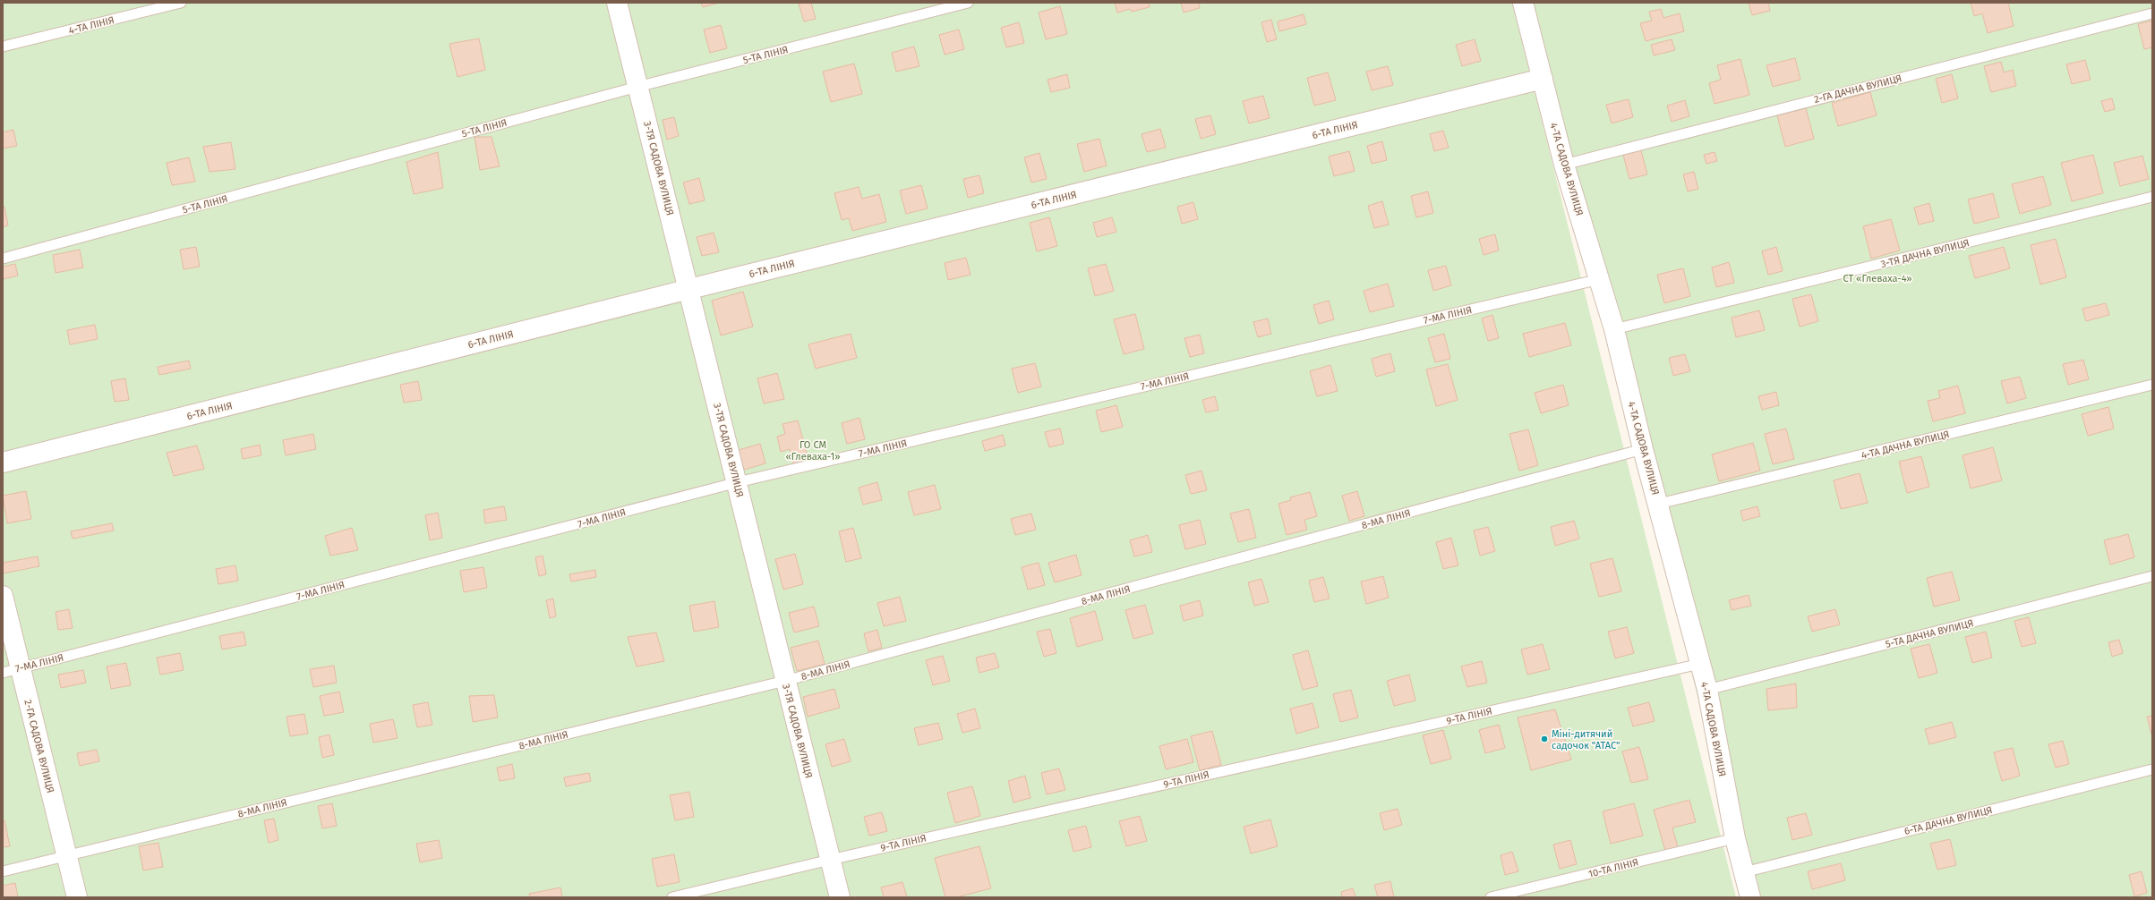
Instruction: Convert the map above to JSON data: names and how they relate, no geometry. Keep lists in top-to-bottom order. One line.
{"streets":{"street":["6-ТА ЛІНІЯ","3-ТЯ САДОВА ВУЛИЦЯ","4-ТА САДОВА ВУЛИЦЯ","2-ГА САДОВА ВУЛИЦЯ"],"lane":["4-ТА ЛІНІЯ","5-ТА ЛІНІЯ","2-ГА ДАЧНА ВУЛИЦЯ","3-ТЯ ДАЧНА ВУЛИЦЯ","7-МА ЛІНІЯ","4-ТА ДАЧНА ВУЛИЦЯ","8-МА ЛІНІЯ","5-ТА ДАЧНА ВУЛИЦЯ","9-ТА ЛІНІЯ","6-ТА ДАЧНА ВУЛИЦЯ","10-ТА ЛІНІЯ"]},"crossings":[["5-ТА ЛІНІЯ","3-ТЯ САДОВА ВУЛИЦЯ"],["2-ГА ДАЧНА ВУЛИЦЯ","4-ТА САДОВА ВУЛИЦЯ"],["6-ТА ЛІНІЯ","3-ТЯ САДОВА ВУЛИЦЯ"],["6-ТА ЛІНІЯ","4-ТА САДОВА ВУЛИЦЯ"],["3-ТЯ САДОВА ВУЛИЦЯ","7-МА ЛІНІЯ"],["3-ТЯ САДОВА ВУЛИЦЯ","8-МА ЛІНІЯ"],["3-ТЯ САДОВА ВУЛИЦЯ","9-ТА ЛІНІЯ"],["4-ТА САДОВА ВУЛИЦЯ","3-ТЯ ДАЧНА ВУЛИЦЯ"],["4-ТА САДОВА ВУЛИЦЯ","7-МА ЛІНІЯ"],["4-ТА САДОВА ВУЛИЦЯ","4-ТА ДАЧНА ВУЛИЦЯ"],["4-ТА САДОВА ВУЛИЦЯ","8-МА ЛІНІЯ"],["4-ТА САДОВА ВУЛИЦЯ","5-ТА ДАЧНА ВУЛИЦЯ"],["4-ТА САДОВА ВУЛИЦЯ","9-ТА ЛІНІЯ"],["4-ТА САДОВА ВУЛИЦЯ","6-ТА ДАЧНА ВУЛИЦЯ"],["4-ТА САДОВА ВУЛИЦЯ","10-ТА ЛІНІЯ"],["7-МА ЛІНІЯ","2-ГА САДОВА ВУЛИЦЯ"],["8-МА ЛІНІЯ","2-ГА САДОВА ВУЛИЦЯ"]],"parks":["СТ «Глеваха-4»","ГО СМ «Глеваха-1»"],"places":["Міні-дитячий садочок \"АТАС\""]}
